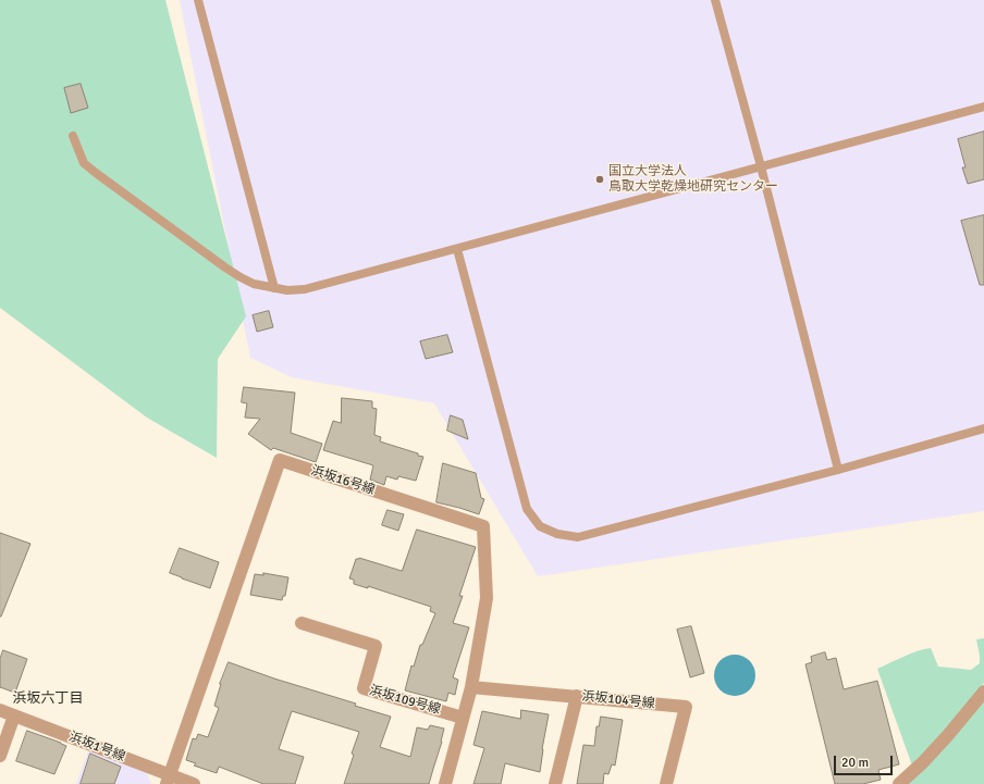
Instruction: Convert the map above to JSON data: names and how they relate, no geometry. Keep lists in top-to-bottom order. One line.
{"streets":{"street":["浜坂16号線","浜坂109号線","浜坂104号線","浜坂1号線"]},"crossings":[["浜坂16号線","浜坂109号線"],["浜坂16号線","浜坂104号線"],["浜坂16号線","浜坂1号線"]],"districts":["浜坂六丁目"],"places":["国立大学法人 鳥取大学乾燥地研究センター"],"scale_bar":"20 m"}
